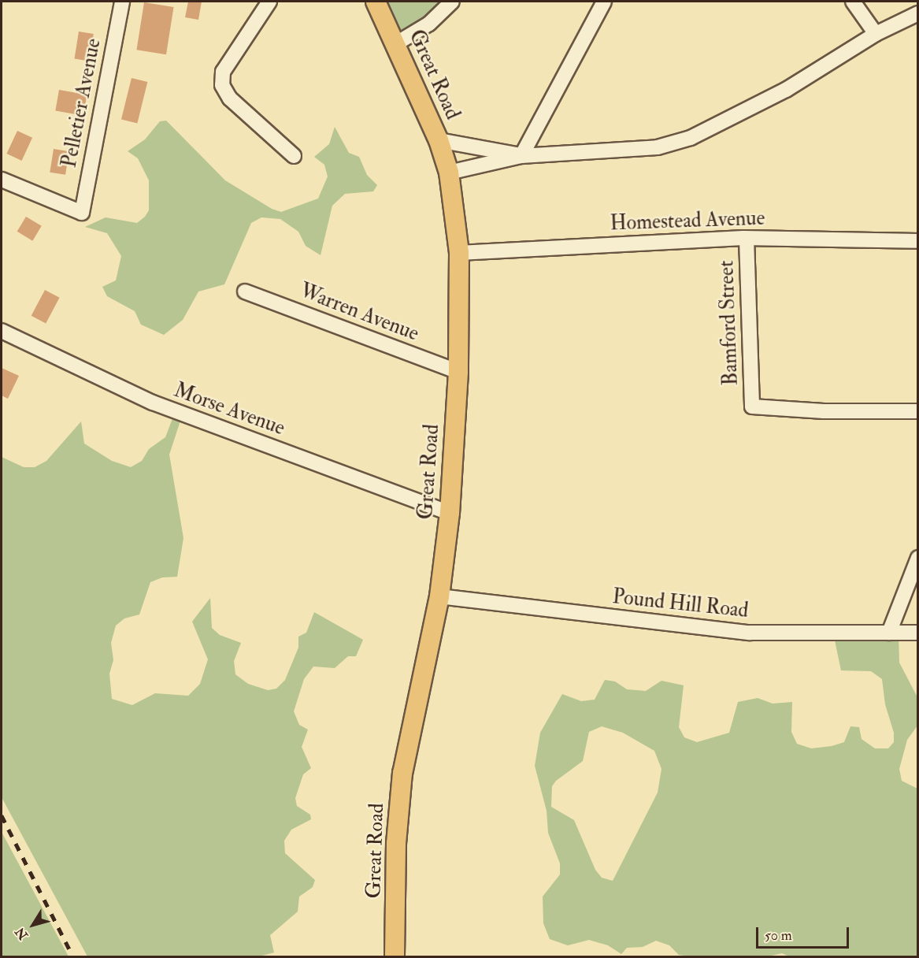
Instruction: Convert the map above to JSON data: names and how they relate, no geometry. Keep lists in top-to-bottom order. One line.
{"streets":{"main road":["Great Road"],"street":["Pelletier Avenue","Homestead Avenue","Warren Avenue","Bamford Street","Morse Avenue","Pound Hill Road"]},"crossings":[["Great Road","Homestead Avenue"],["Great Road","Warren Avenue"],["Great Road","Morse Avenue"],["Great Road","Pound Hill Road"],["Homestead Avenue","Bamford Street"]],"scale_bar":"50 m","north":"bottom left"}
